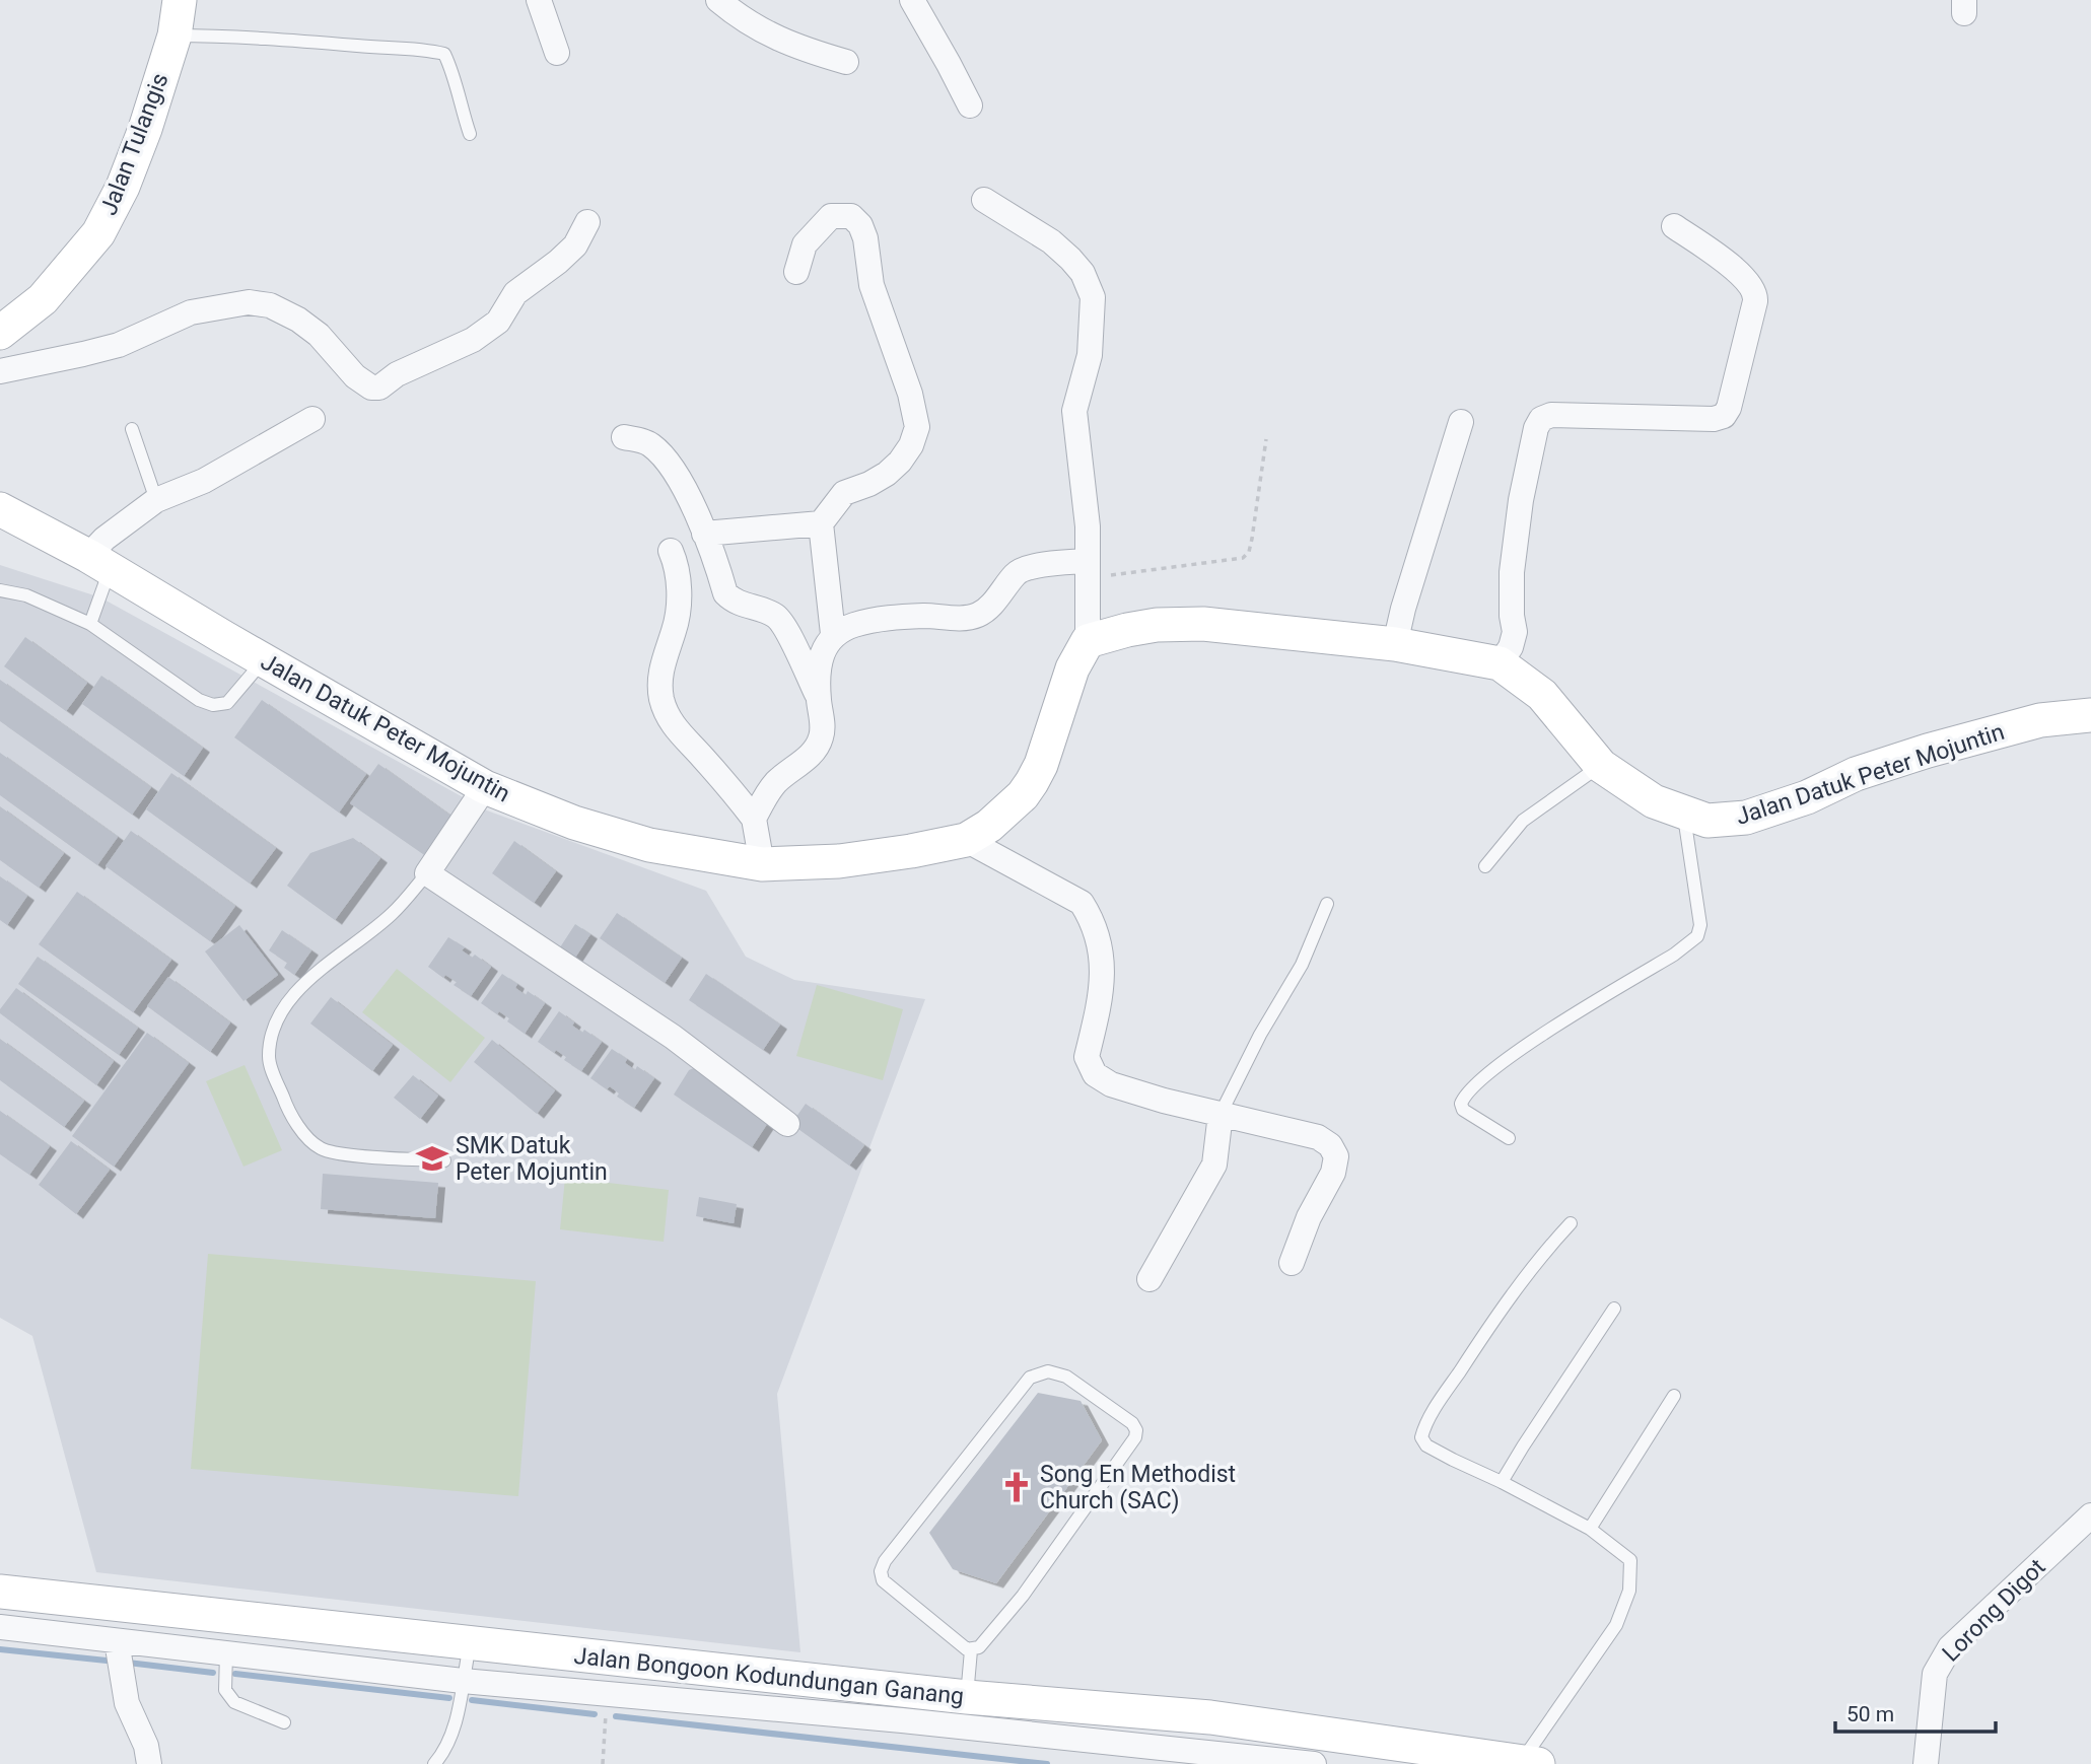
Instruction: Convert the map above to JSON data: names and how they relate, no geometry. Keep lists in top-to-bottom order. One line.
{"streets":{"street":["Jalan Tulangis","Jalan Datuk Peter Mojuntin","Lorong Digot","Jalan Bongoon Kodundungan Ganang"]},"places":{"school or university":["SMK Datuk Peter Mojuntin"],"church":["Song En Methodist Church (SAC)"]},"scale_bar":"50 m"}
